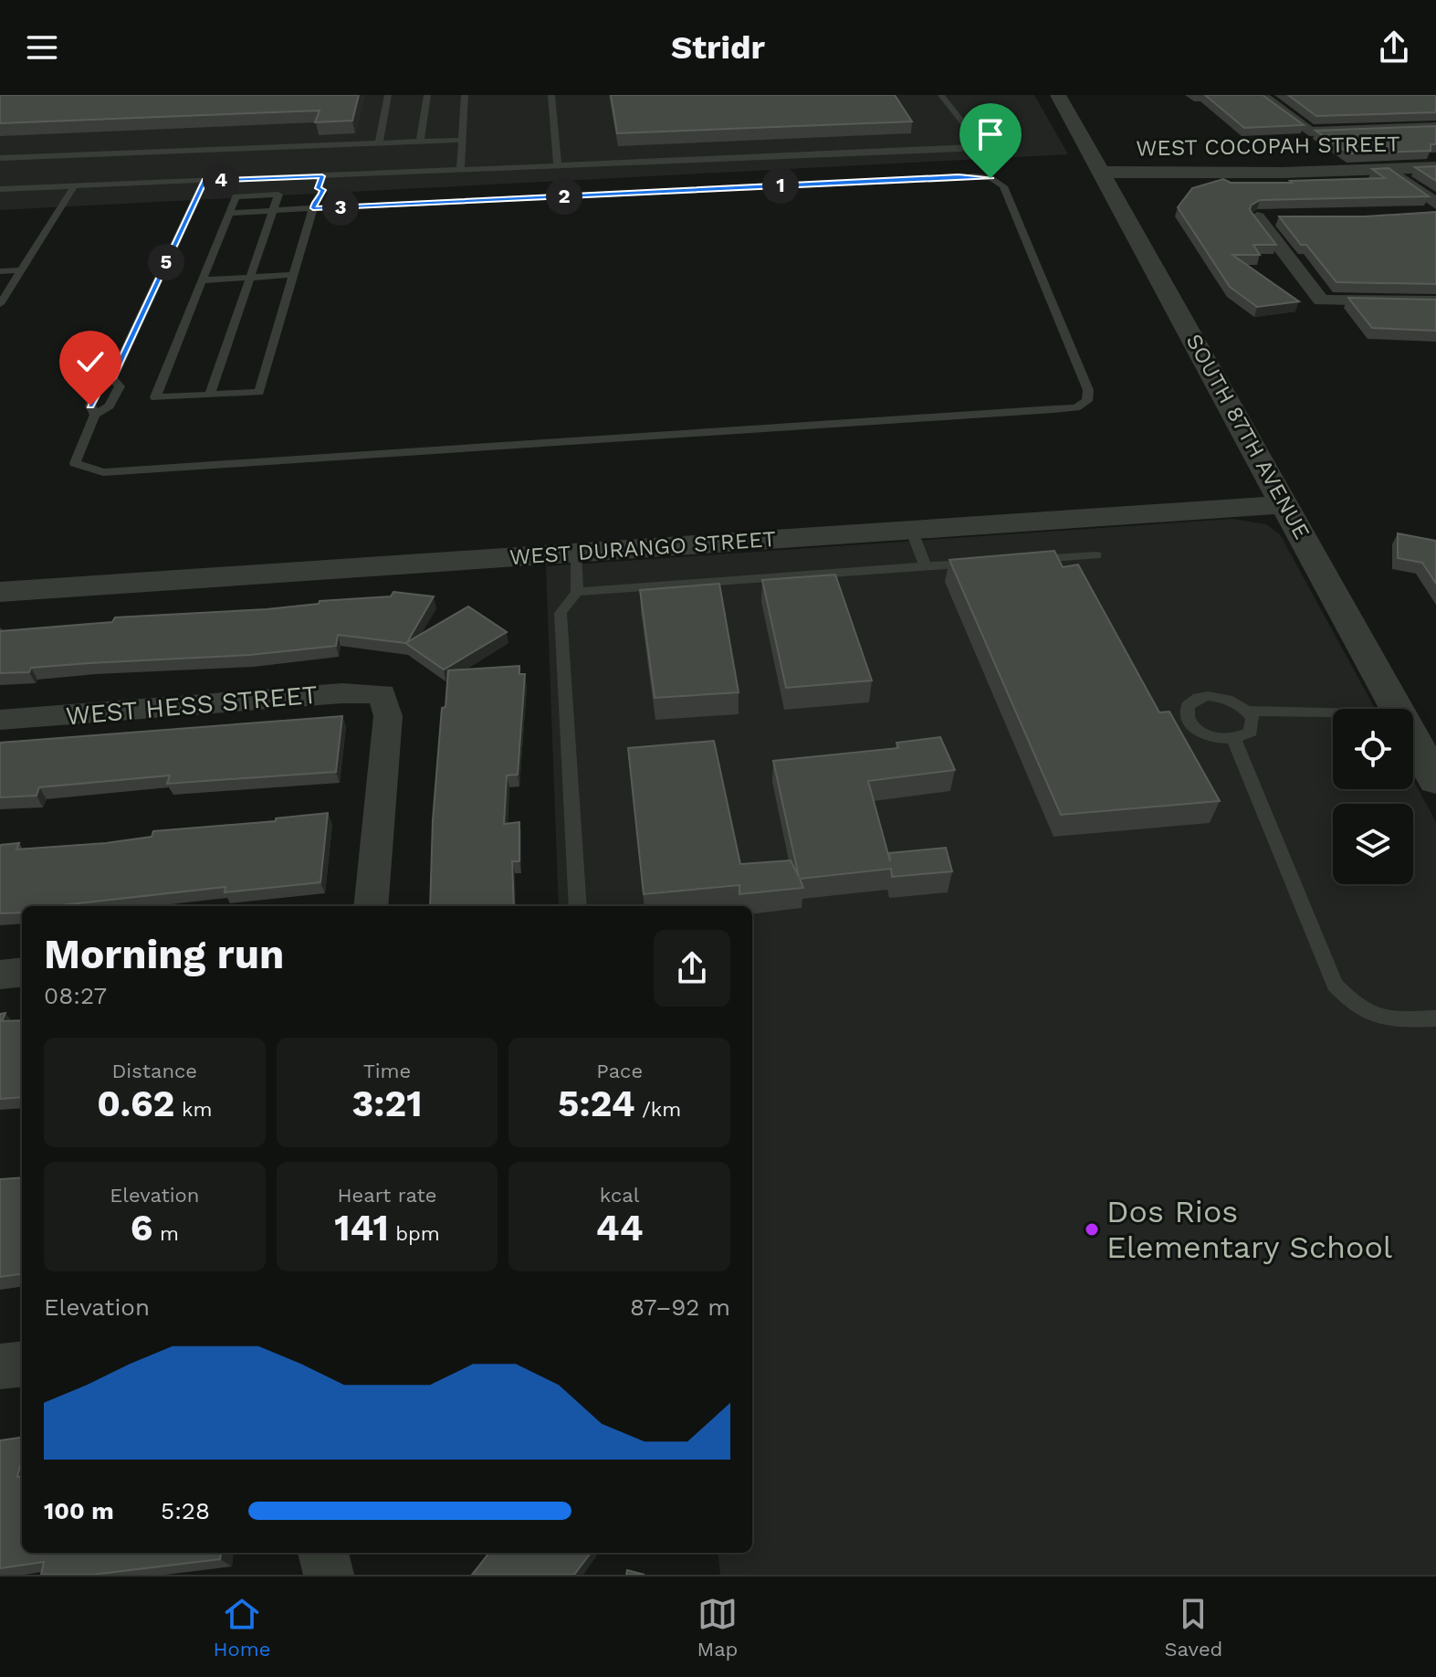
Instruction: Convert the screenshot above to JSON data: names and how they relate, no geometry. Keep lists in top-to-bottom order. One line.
{"streets":{"street":["WEST COCOPAH STREET","SOUTH 87TH AVENUE","WEST DURANGO STREET","WEST HESS STREET"]},"crossings":[["WEST COCOPAH STREET","SOUTH 87TH AVENUE"],["SOUTH 87TH AVENUE","WEST DURANGO STREET"]],"places":["Dos Rios Elementary School"],"page":{"header":"Stridr","pins":["4","1","2","3","5"],"heading":["Morning run","08:27"],"stats":[["Distance","0.62 km"],["Time","3:21"],["Pace","5:24 /km"],["Elevation","6 m"],["Heart rate","141 bpm"],["kcal","44"]],"chart":["Elevation","87–92 m"],"list":[{"name":"100 m","note":"5:28"}],"tabs":["Home","Map","Saved"]}}
